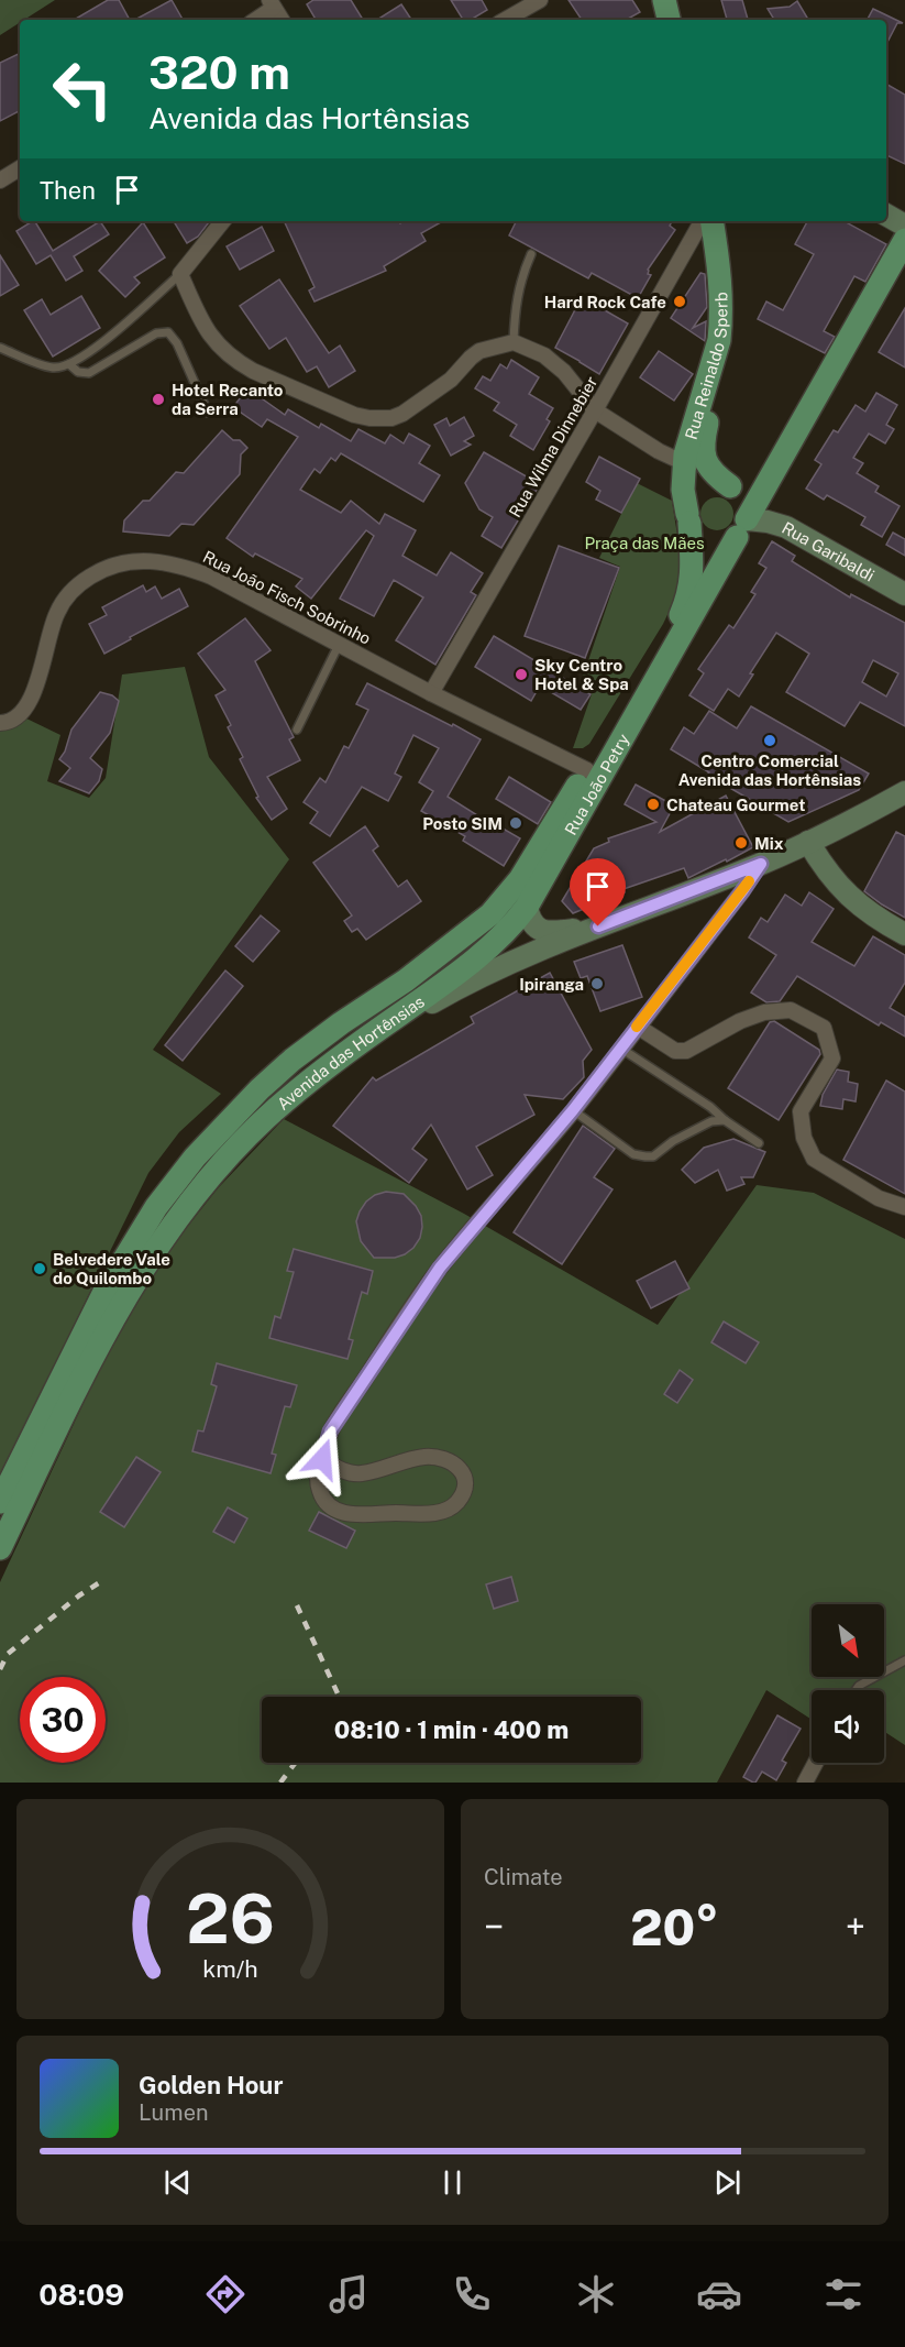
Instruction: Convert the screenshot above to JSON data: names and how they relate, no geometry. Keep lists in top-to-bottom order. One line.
{"streets":{"main road":["Rua Reinaldo Sperb","Rua Garibaldi","Rua João Petry","Avenida das Hortênsias"],"street":["Rua Wilma Dinnebier","Rua João Fisch Sobrinho"]},"crossings":[["Rua Reinaldo Sperb","Rua Garibaldi"],["Rua Reinaldo Sperb","Rua João Petry"],["Rua Wilma Dinnebier","Rua João Fisch Sobrinho"],["Rua Garibaldi","Rua João Petry"],["Rua João Fisch Sobrinho","Rua João Petry"],["Rua João Petry","Avenida das Hortênsias"]],"parks":["Praça das Mães"],"places":["Hard Rock Cafe","Hotel Recanto da Serra","Sky Centro Hotel & Spa","Centro Comercial Avenida das Hortênsias","Chateau Gourmet","Posto SIM","Mix","Ipiranga","Belvedere Vale do Quilombo"],"north":"bottom right","page":{"turn":["320 m","Avenida das Hortênsias"],"then":"Then","limit":"30","trip":"08:10 · 1 min · 400 m","tile":"Climate","heat":["−","20°","+"],"song":["Golden Hour","Lumen"],"tabs":"08:09","gauge":["26","km/h"]}}
